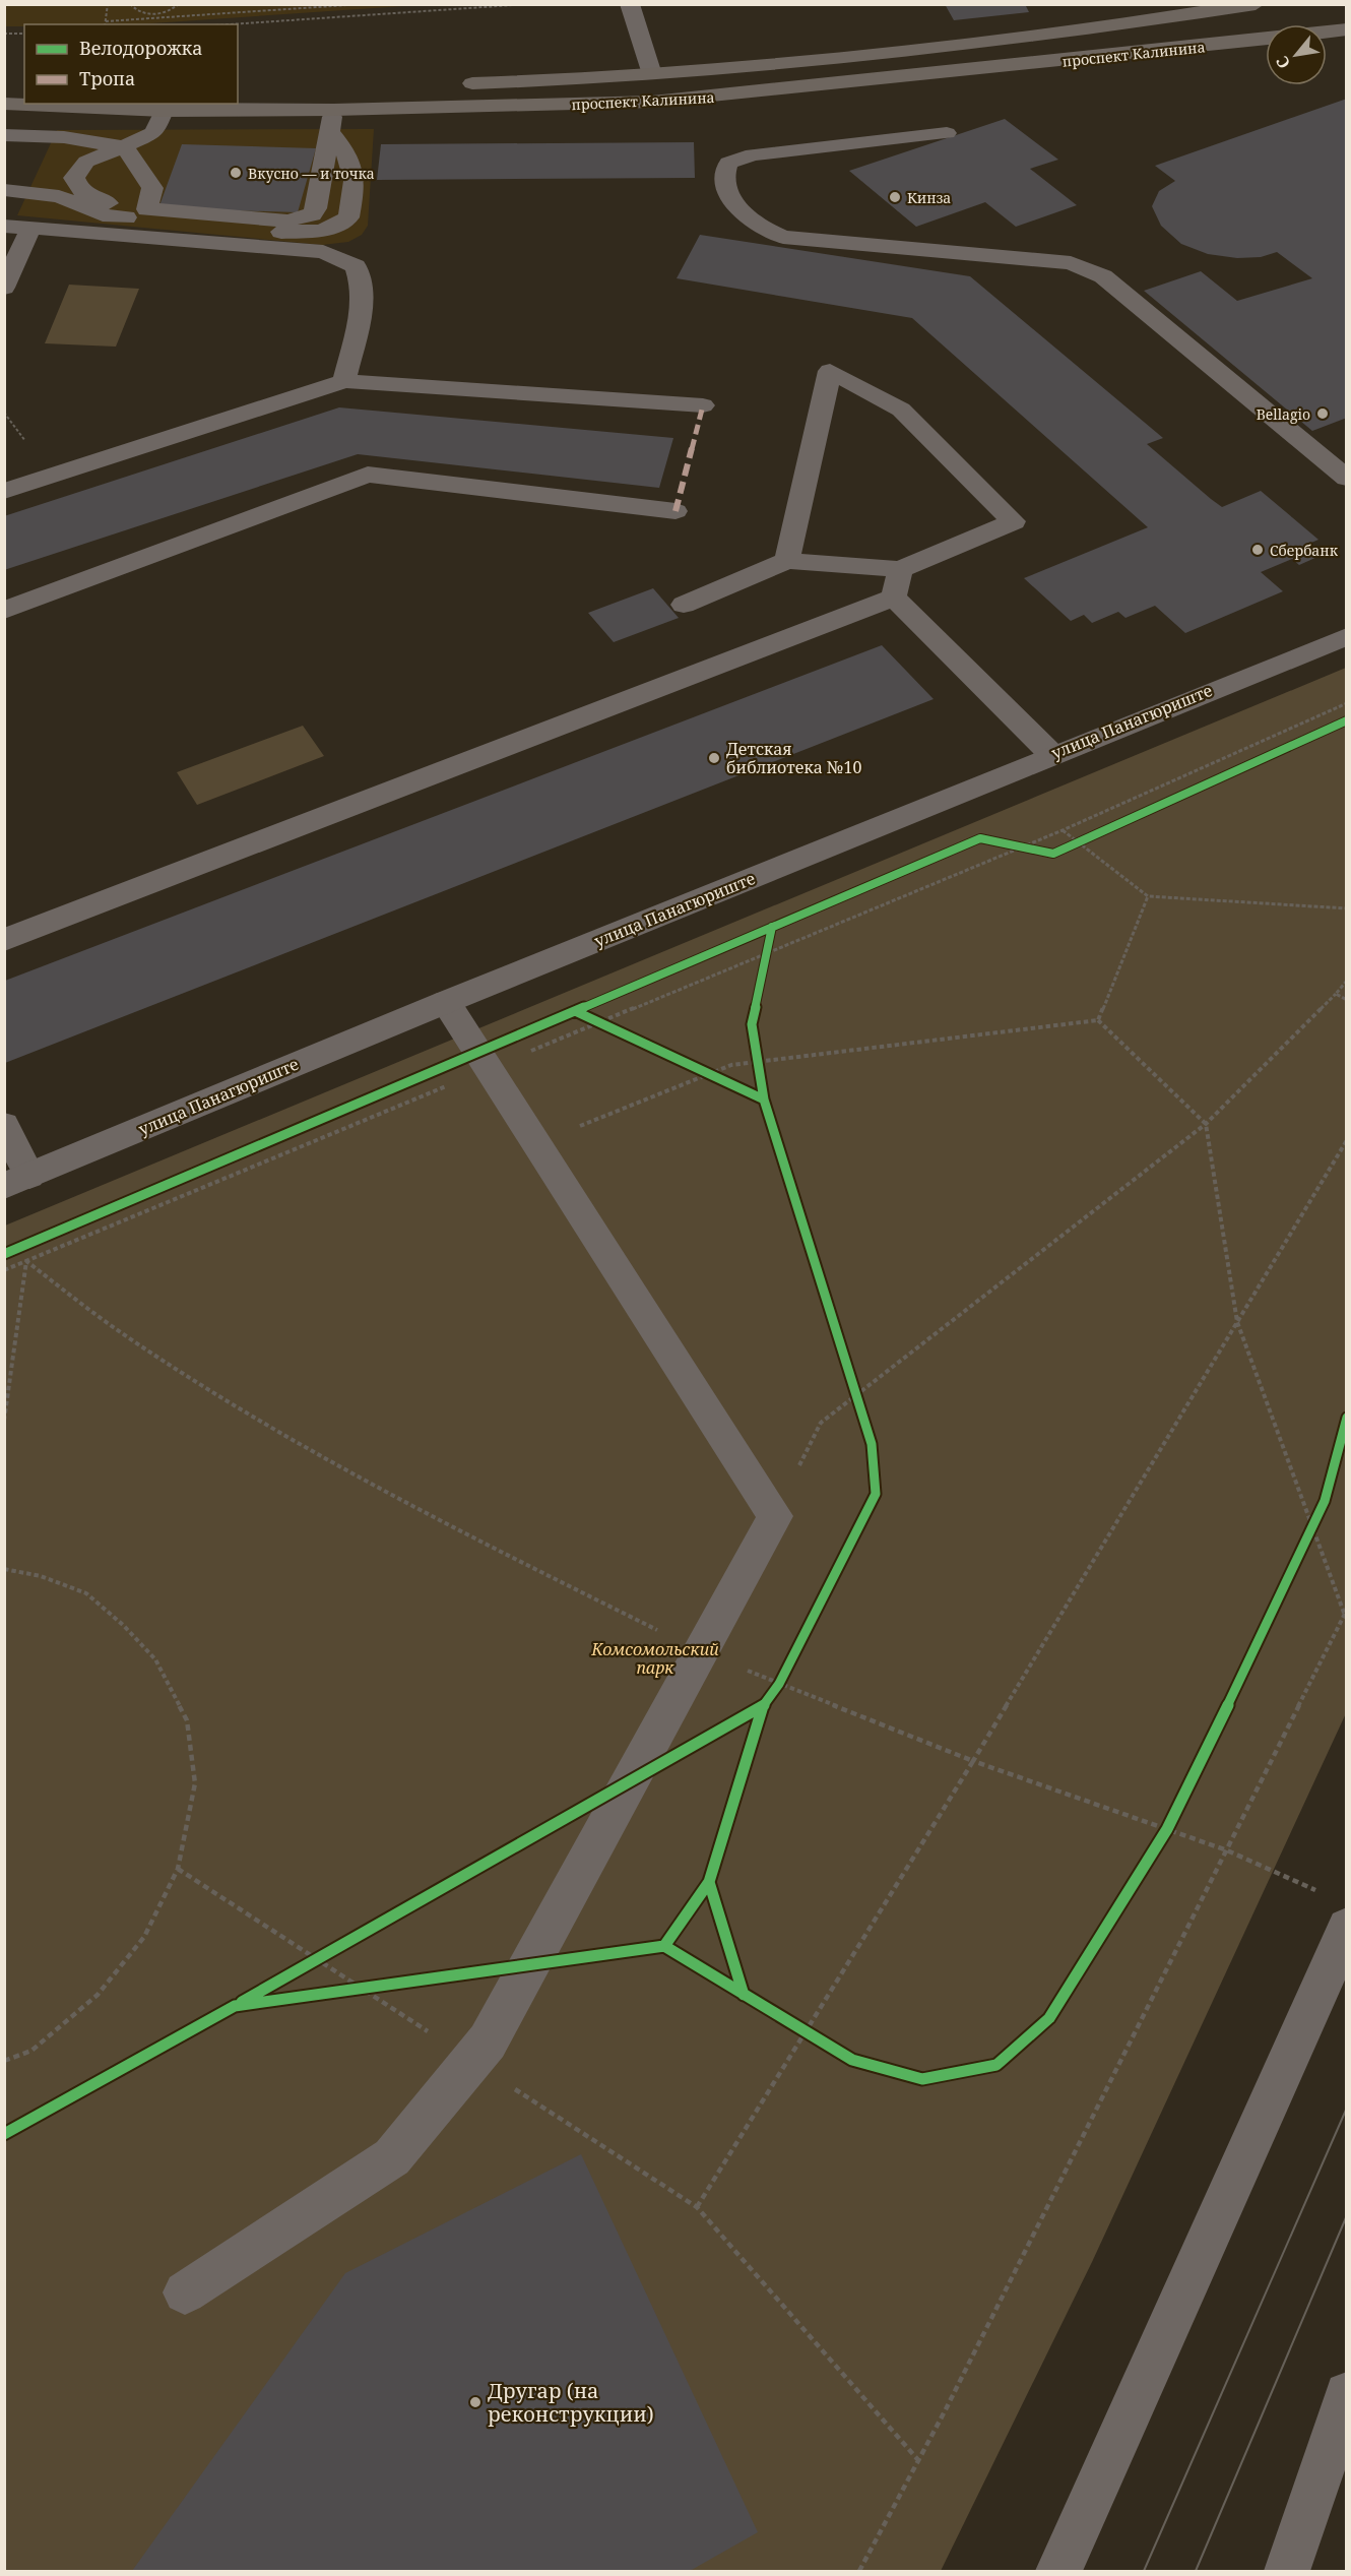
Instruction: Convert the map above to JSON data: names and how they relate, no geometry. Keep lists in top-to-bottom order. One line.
{"streets":{"main road":["проспект Калинина"],"street":["улица Панагюриште"]},"parks":["Комсомольский парк"],"places":["Вкусно — и точка","Кинза","Bellagio","Сбербанк","Детская библиотека №10","Другар (на реконструкции)"],"legend":["Велодорожка","Тропа"],"north":"bottom left"}
